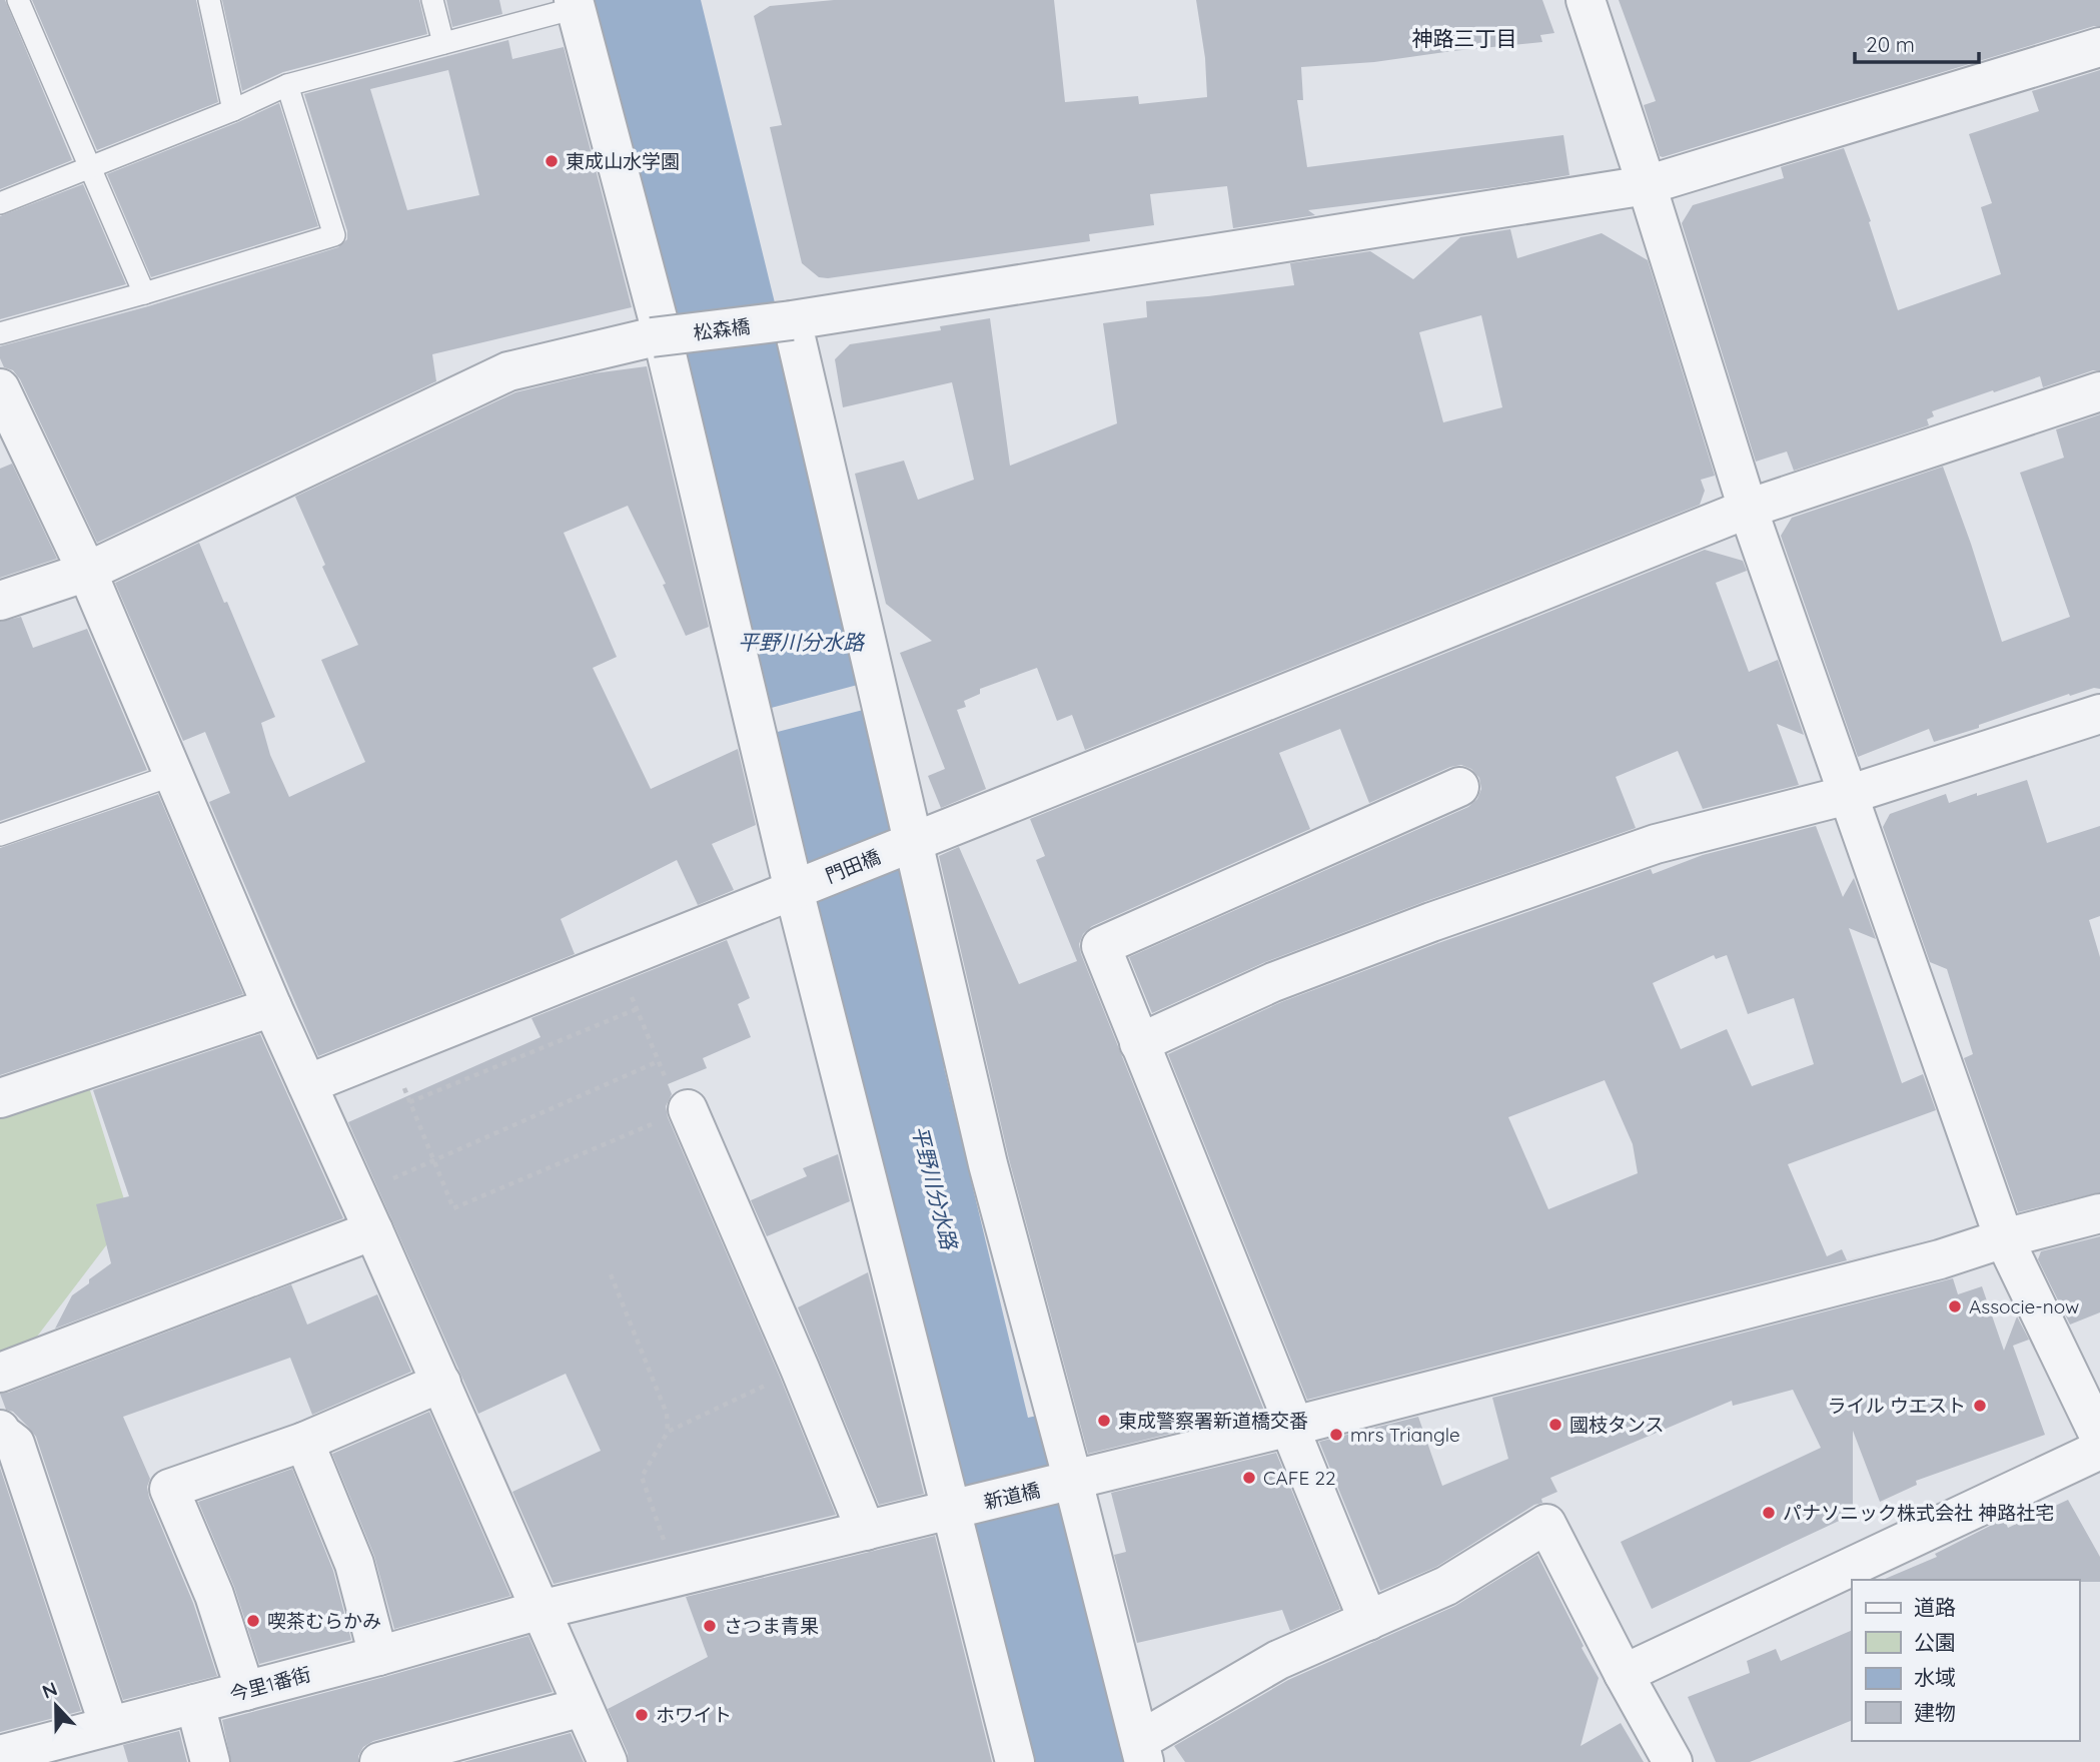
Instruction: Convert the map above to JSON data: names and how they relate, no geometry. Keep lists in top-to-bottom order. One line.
{"streets":{"street":["松森橋","門田橋","新道橋","今里1番街"]},"crossings":[["新道橋","今里1番街"]],"districts":["神路三丁目"],"water":["平野川分水路"],"places":["東成山水学園","Associe-now","ライル ウエスト","東成警察署新道橋交番","國枝タンス","mrs Triangle","CAFE 22","パナソニック株式会社 神路社宅","喫茶むらかみ","さつま青果","ホワイト"],"legend":["道路","公園","水域","建物"],"scale_bar":"20 m","north":"top"}
